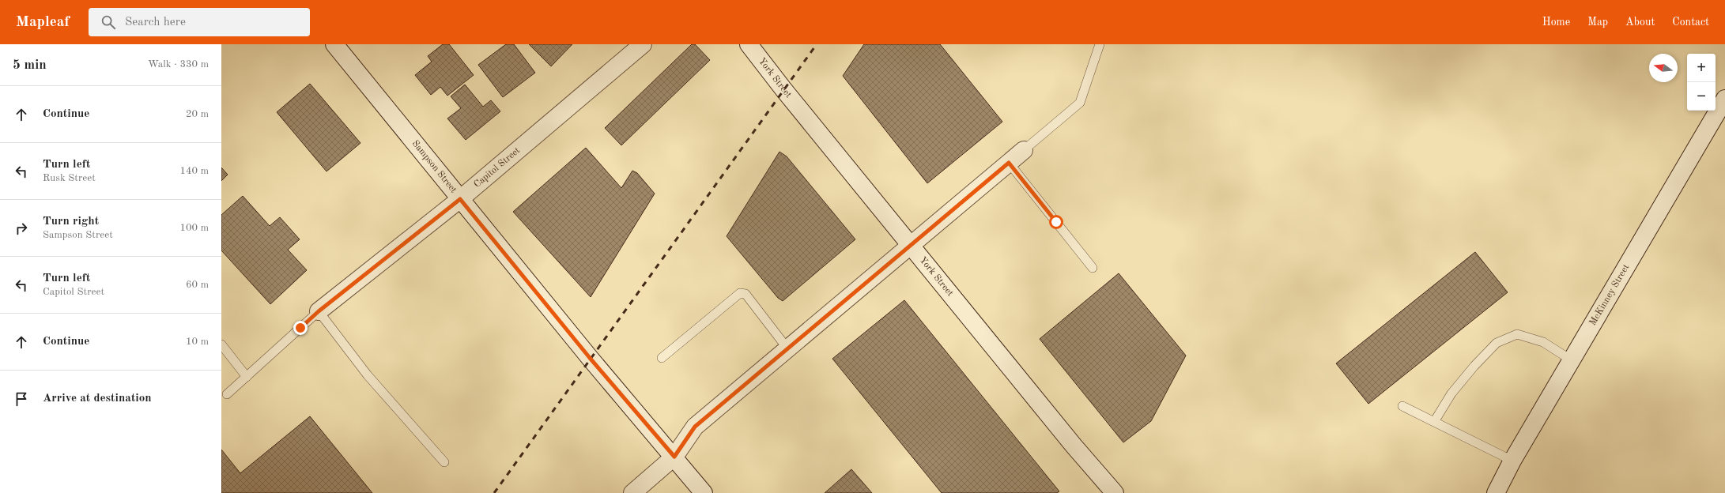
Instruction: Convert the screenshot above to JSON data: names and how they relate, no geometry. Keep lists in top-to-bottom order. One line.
{"streets":{"street":["York Street","Sampson Street","Capitol Street","McKinney Street"]},"crossings":[["Sampson Street","Capitol Street"]],"north":"left","page":{"header":"Mapleaf","search":"Search here","nav":["Home","Map","About","Contact"],"heading":["5 min","Walk · 330 m"],"map_buttons":["+","−"],"list":[["Continue","20 m"],["Turn left","Rusk Street","140 m"],["Turn right","Sampson Street","100 m"],["Turn left","Capitol Street","60 m"],["Continue","10 m"],"Arrive at destination"]}}
